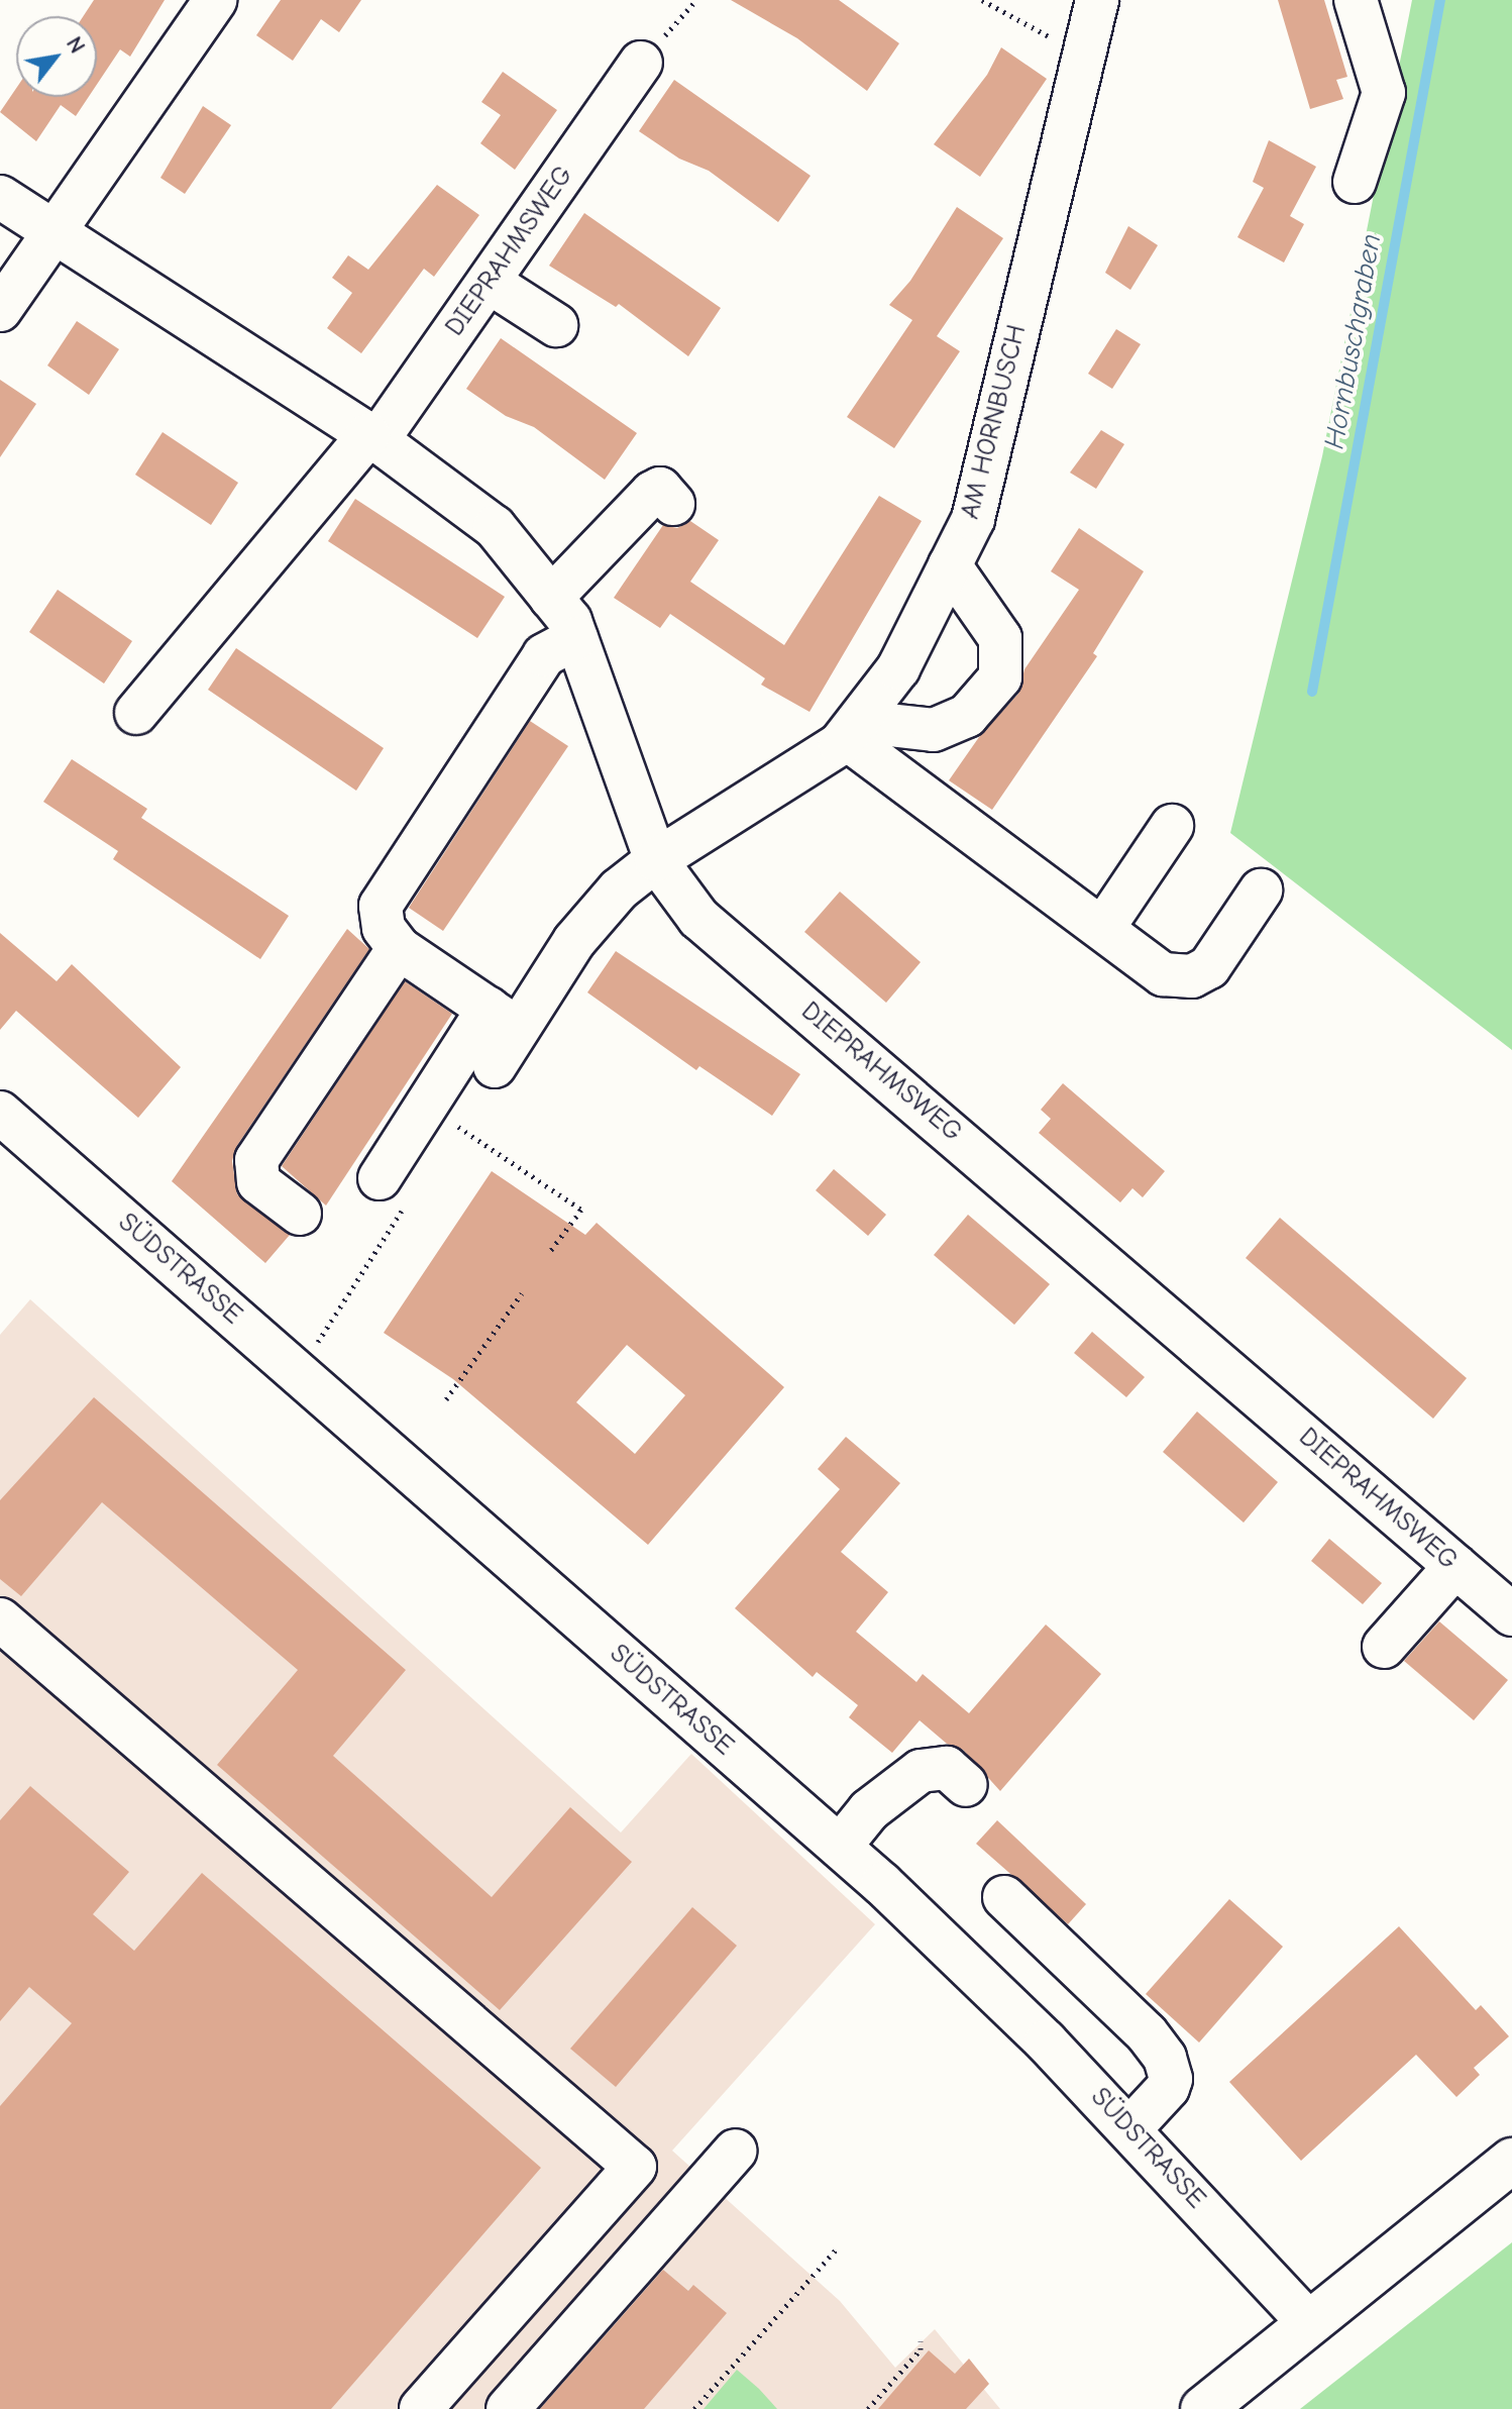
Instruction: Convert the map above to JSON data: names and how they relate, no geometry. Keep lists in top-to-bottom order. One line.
{"streets":{"street":["DIEPRAHMSWEG","AM HORNBUSCH","SÜDSTRASSE"]},"crossings":[["DIEPRAHMSWEG","AM HORNBUSCH"]],"water":["Hornbuschgraben"],"north":"top right"}
